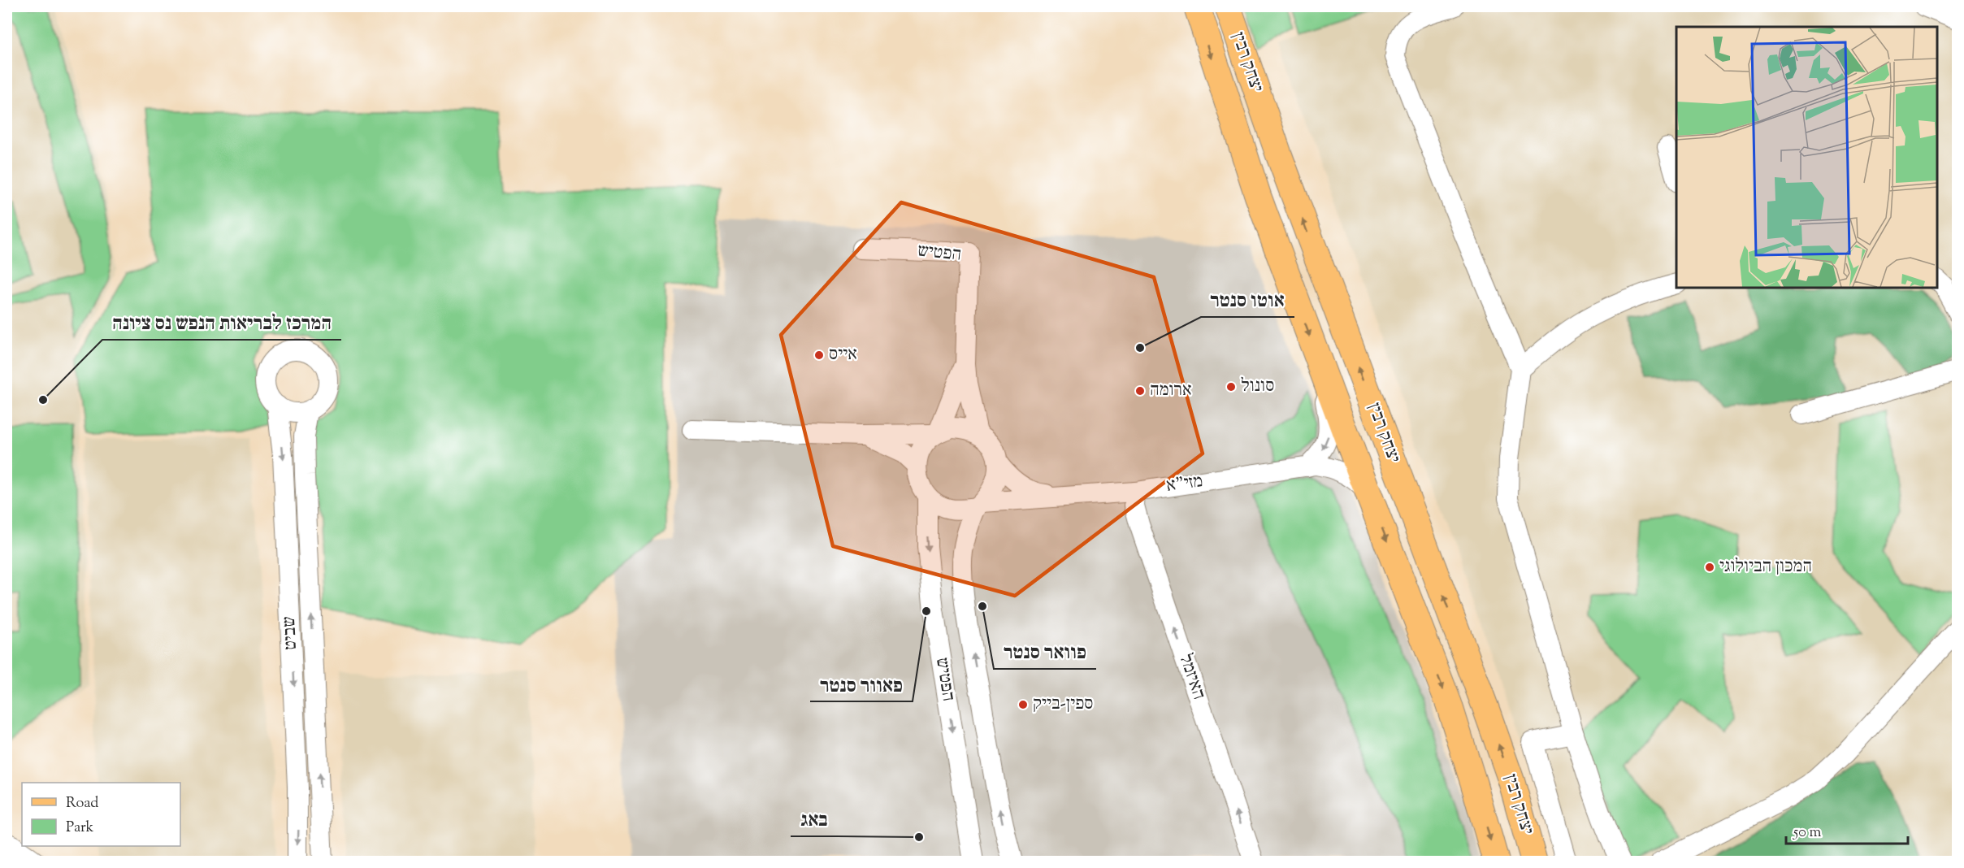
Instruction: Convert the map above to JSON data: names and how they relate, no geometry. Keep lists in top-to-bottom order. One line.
{"streets":{"main road":["יצחק רבין"],"street":["הפטיש","מזי\"א","שביט","האיזמל"]},"crossings":[["יצחק רבין","מזי\"א"],["הפטיש","מזי\"א"],["מזי\"א","האיזמל"]],"one_way":["האיזמל"],"places":["אוטו סנטר","אייס","סונול","ארומה","המרכז לבריאות הנפש נס ציונה","המכון הביולוגי","פוואר סנטר","פאוור סנטר","ספין-בייק","באג"],"legend":["Road","Park"],"scale_bar":"50 m"}
